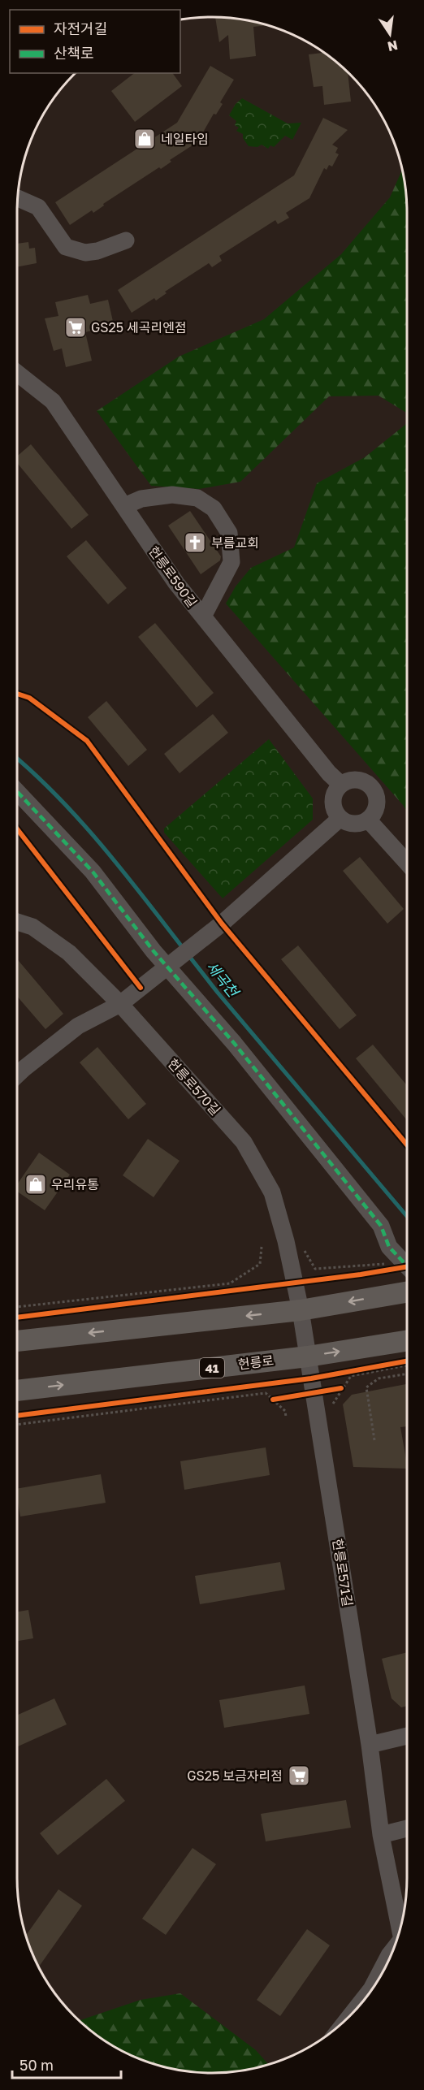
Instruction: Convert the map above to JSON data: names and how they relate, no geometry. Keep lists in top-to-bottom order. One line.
{"streets":{"main road":["헌릉로","41"],"street":["헌릉로590길","헌릉로570길","헌릉로571길"]},"crossings":[["헌릉로570길","헌릉로571길"],["헌릉로","헌릉로571길"]],"water":["세곡천"],"places":{"shop":["네일타임","우리유통"],"supermarket":["GS25 세곡리엔점","GS25 보금자리점"],"church":["부름교회"]},"legend":["자전거길","산책로"],"scale_bar":"50 m","north":"bottom"}
